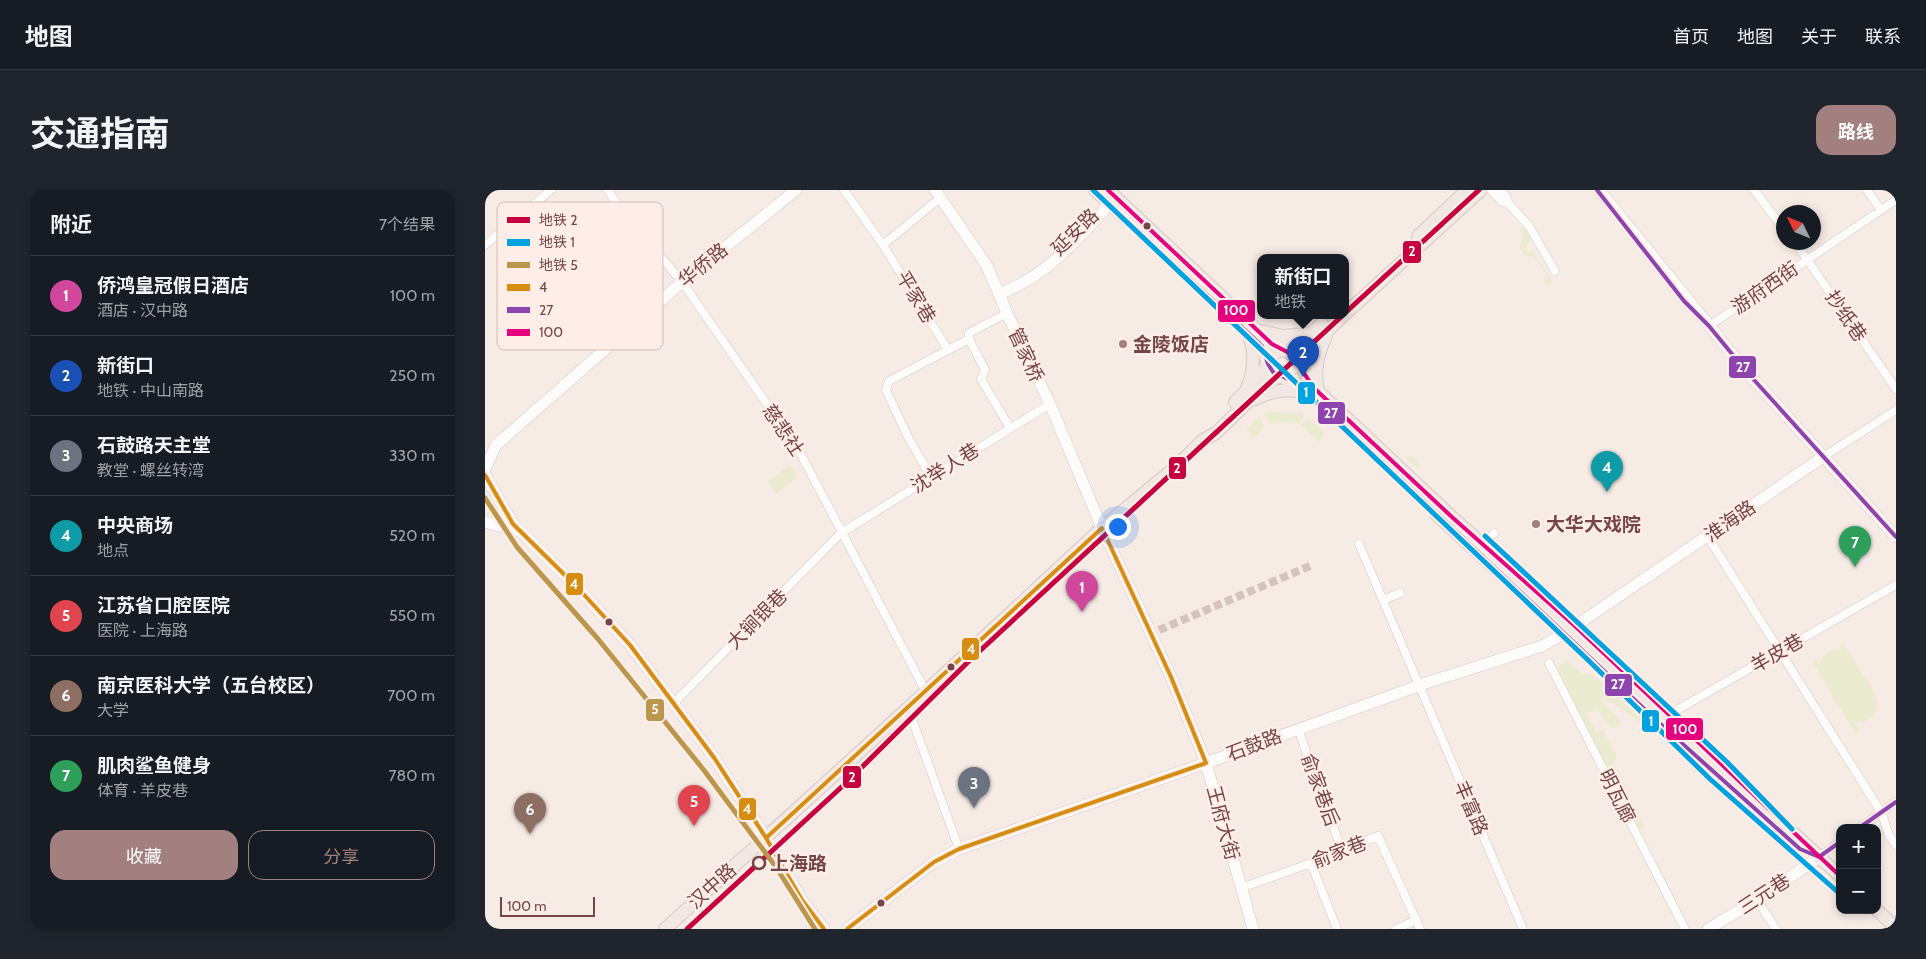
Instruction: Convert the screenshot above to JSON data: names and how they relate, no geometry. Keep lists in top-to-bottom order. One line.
{"streets":{"main road":["汉中路"],"street":["延安路","华侨路","游府西街","平家巷","抄纸巷","管家桥","慈悲社","沈举人巷","淮海路","大锏银巷","羊皮巷","石鼓路","俞家巷后","明瓦廊","丰富路","王府大街","俞家巷","三元巷"]},"crossings":[["延安路","管家桥"],["华侨路","慈悲社"],["游府西街","抄纸巷"],["管家桥","沈举人巷"],["管家桥","王府大街"],["管家桥","汉中路"],["慈悲社","沈举人巷"],["慈悲社","大锏银巷"],["慈悲社","汉中路"],["沈举人巷","大锏银巷"],["淮海路","石鼓路"],["石鼓路","俞家巷后"],["石鼓路","丰富路"],["石鼓路","王府大街"],["俞家巷后","俞家巷"],["王府大街","俞家巷"],["王府大街","汉中路"]],"places":["金陵饭店","大华大戏院","上海路"],"lines":["metro line 2","metro line 1","transit line 27","transit line 100","transit line 4","metro line 5"],"legend":["地铁 2","地铁 1","地铁 5","4","27","100"],"scale_bar":"100 m","north":"top left","page":{"header":"地图","nav":["首页","地图","关于","联系"],"title":"交通指南","buttons":["路线",["收藏","分享"]],"heading":["附近","7个结果"],"popup":["新街口","地铁"],"list":[{"mark":"1","name":"侨鸿皇冠假日酒店","note":"酒店 · 汉中路","value":"100 m"},{"mark":"2","name":"新街口","note":"地铁 · 中山南路","value":"250 m"},{"mark":"3","name":"石鼓路天主堂","note":"教堂 · 螺丝转湾","value":"330 m"},{"mark":"4","name":"中央商场","note":"地点","value":"520 m"},{"mark":"5","name":"江苏省口腔医院","note":"医院 · 上海路","value":"550 m"},{"mark":"6","name":"南京医科大学（五台校区）","note":"大学","value":"700 m"},{"mark":"7","name":"肌肉鲨鱼健身","note":"体育 · 羊皮巷","value":"780 m"}],"pins":["2","4","7","1","3","5","6"],"map_buttons":["+","−"],"scale":"100 m"}}
